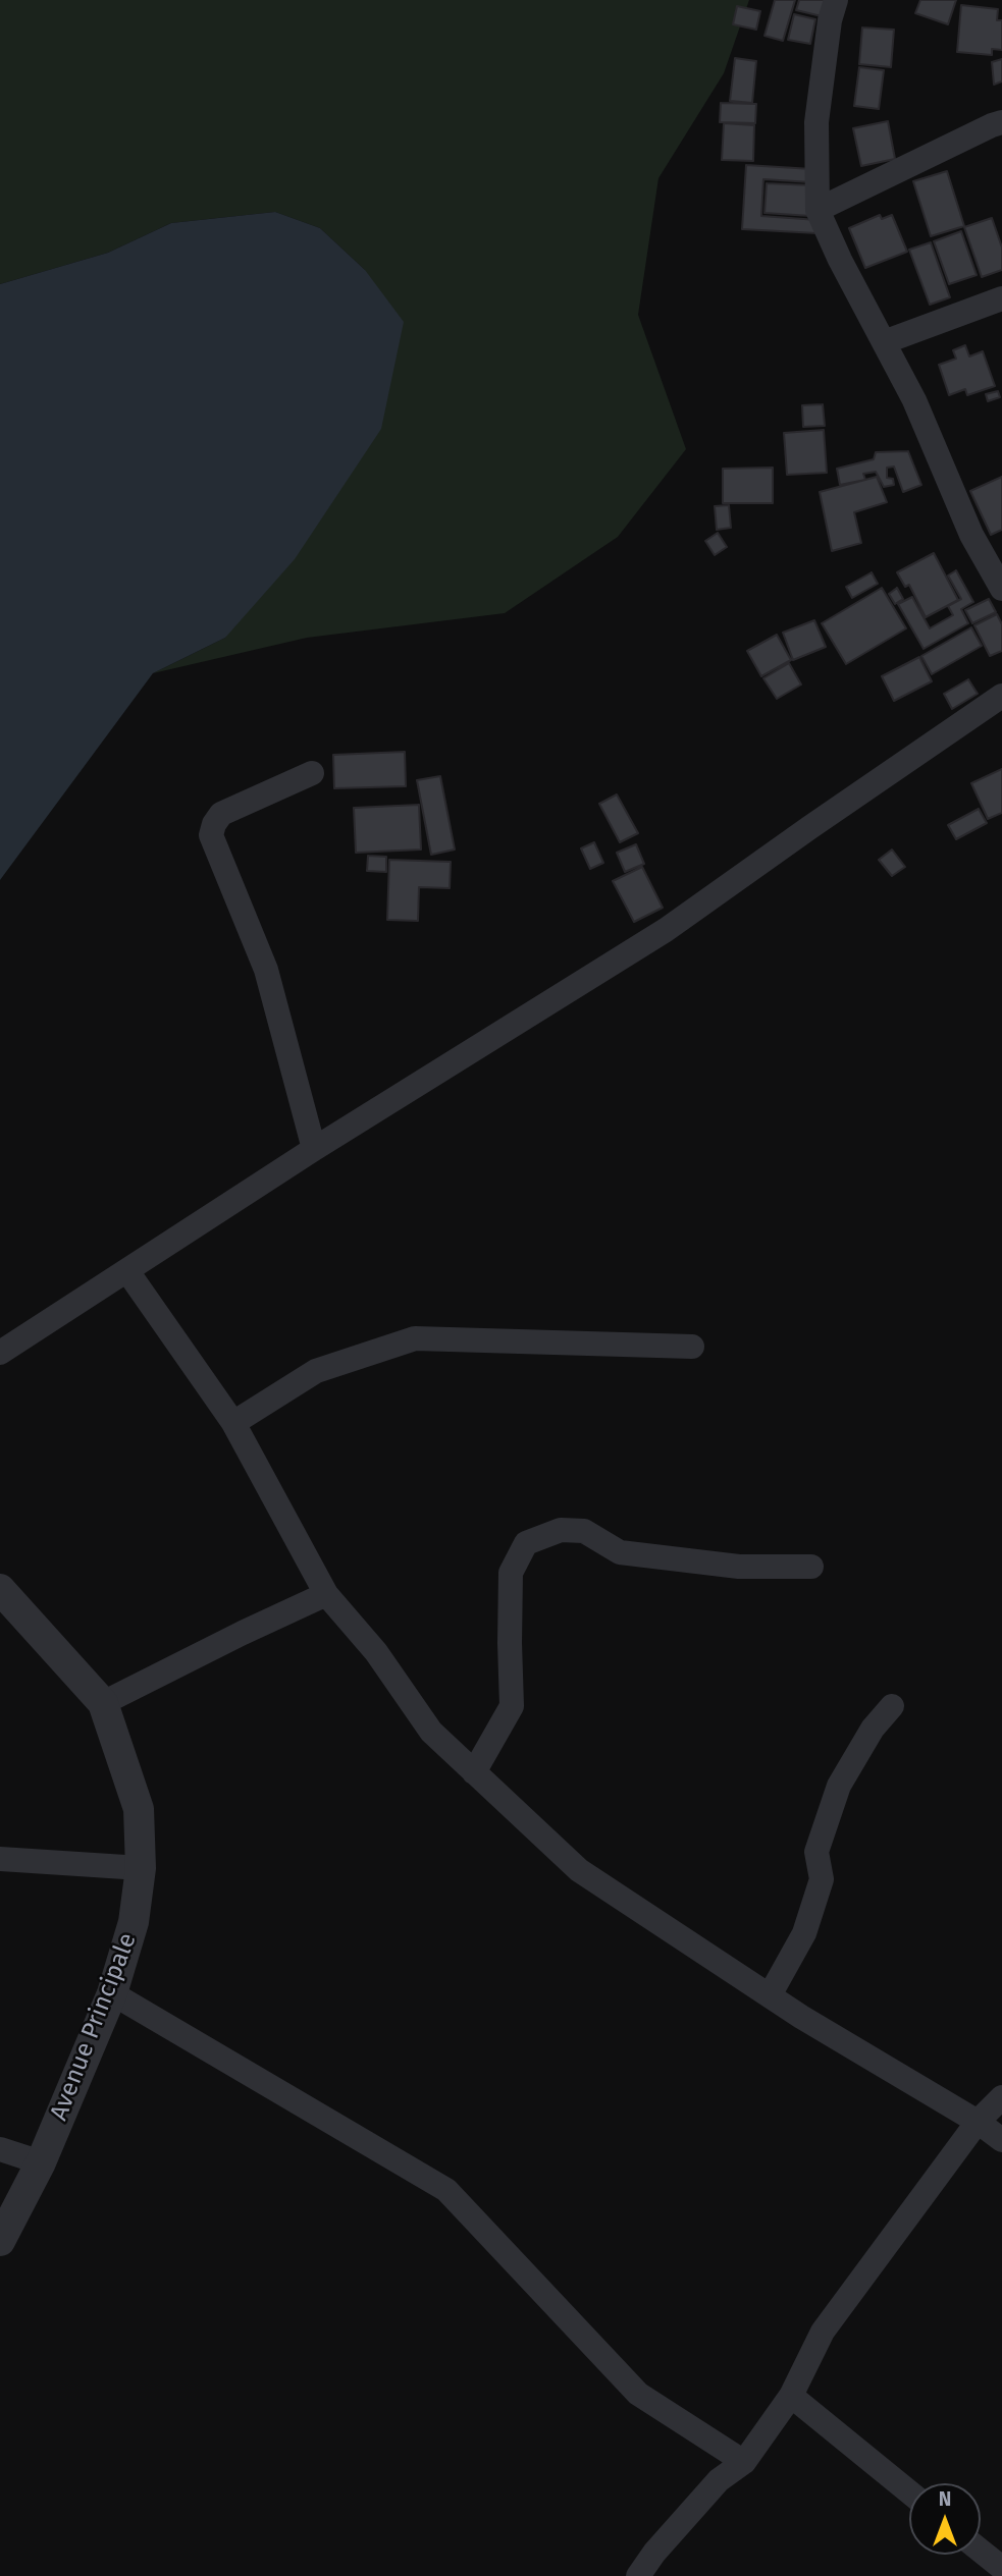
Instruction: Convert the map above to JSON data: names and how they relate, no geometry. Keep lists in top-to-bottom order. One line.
{"streets":{"street":["Avenue Principale"]},"north":"top"}
